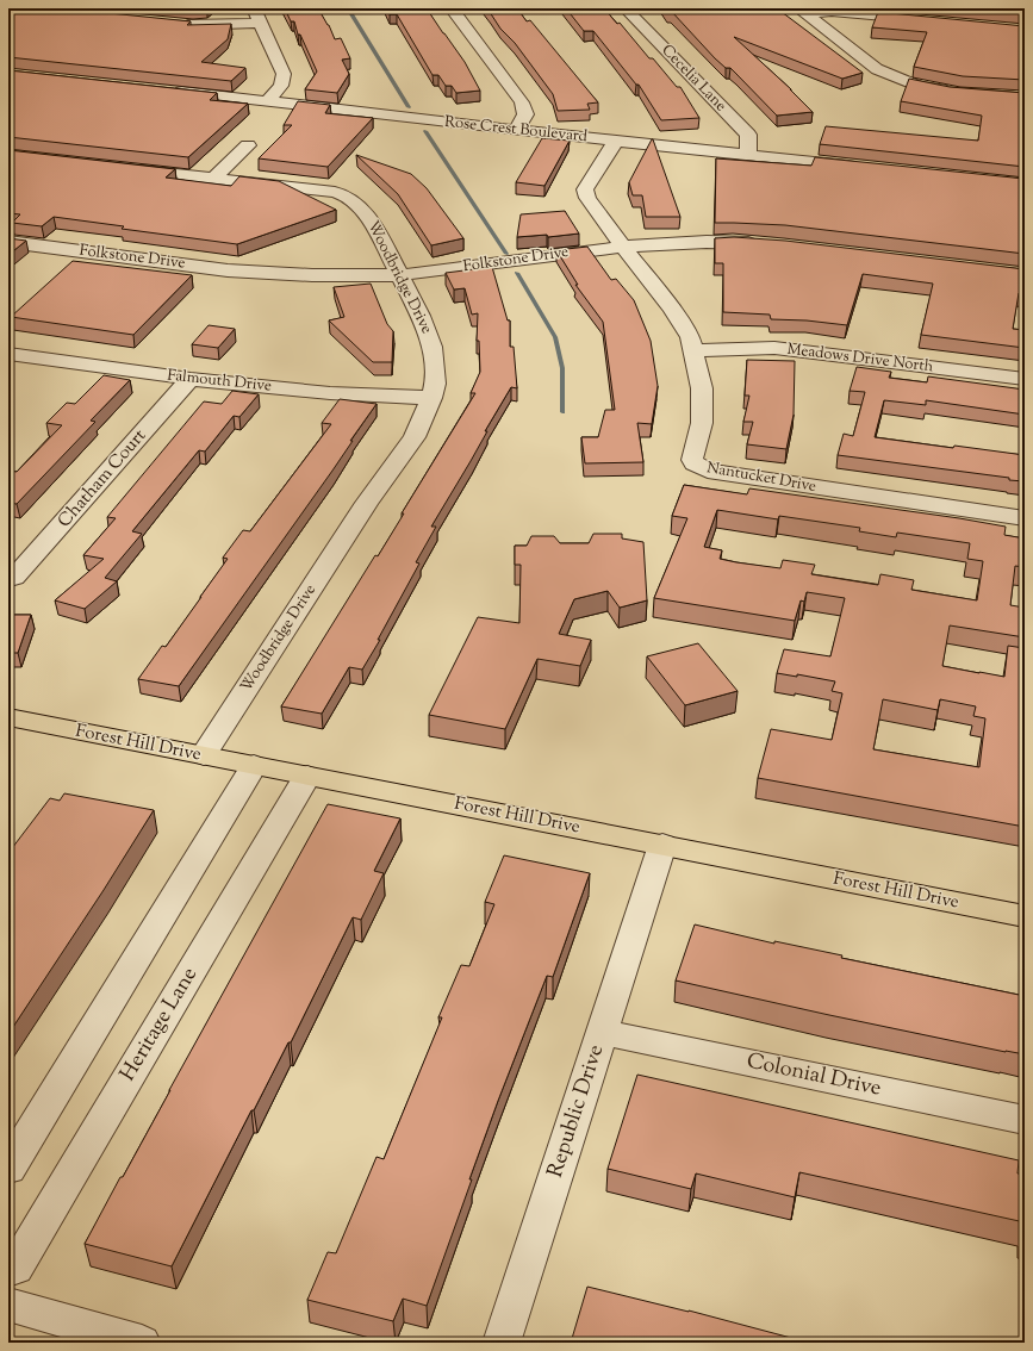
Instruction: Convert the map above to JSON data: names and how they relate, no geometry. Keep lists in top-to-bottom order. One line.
{"streets":{"main road":["Forest Hill Drive"],"street":["Cecelia Lane","Rose Crest Boulevard","Folkstone Drive","Woodbridge Drive","Meadows Drive North","Falmouth Drive","Nantucket Drive","Chatham Court","Heritage Lane","Colonial Drive","Republic Drive"]},"crossings":[["Cecelia Lane","Rose Crest Boulevard"],["Rose Crest Boulevard","Nantucket Drive"],["Folkstone Drive","Woodbridge Drive"],["Folkstone Drive","Nantucket Drive"],["Woodbridge Drive","Falmouth Drive"],["Woodbridge Drive","Forest Hill Drive"],["Meadows Drive North","Nantucket Drive"],["Falmouth Drive","Chatham Court"],["Forest Hill Drive","Heritage Lane"],["Forest Hill Drive","Republic Drive"],["Colonial Drive","Republic Drive"]]}
